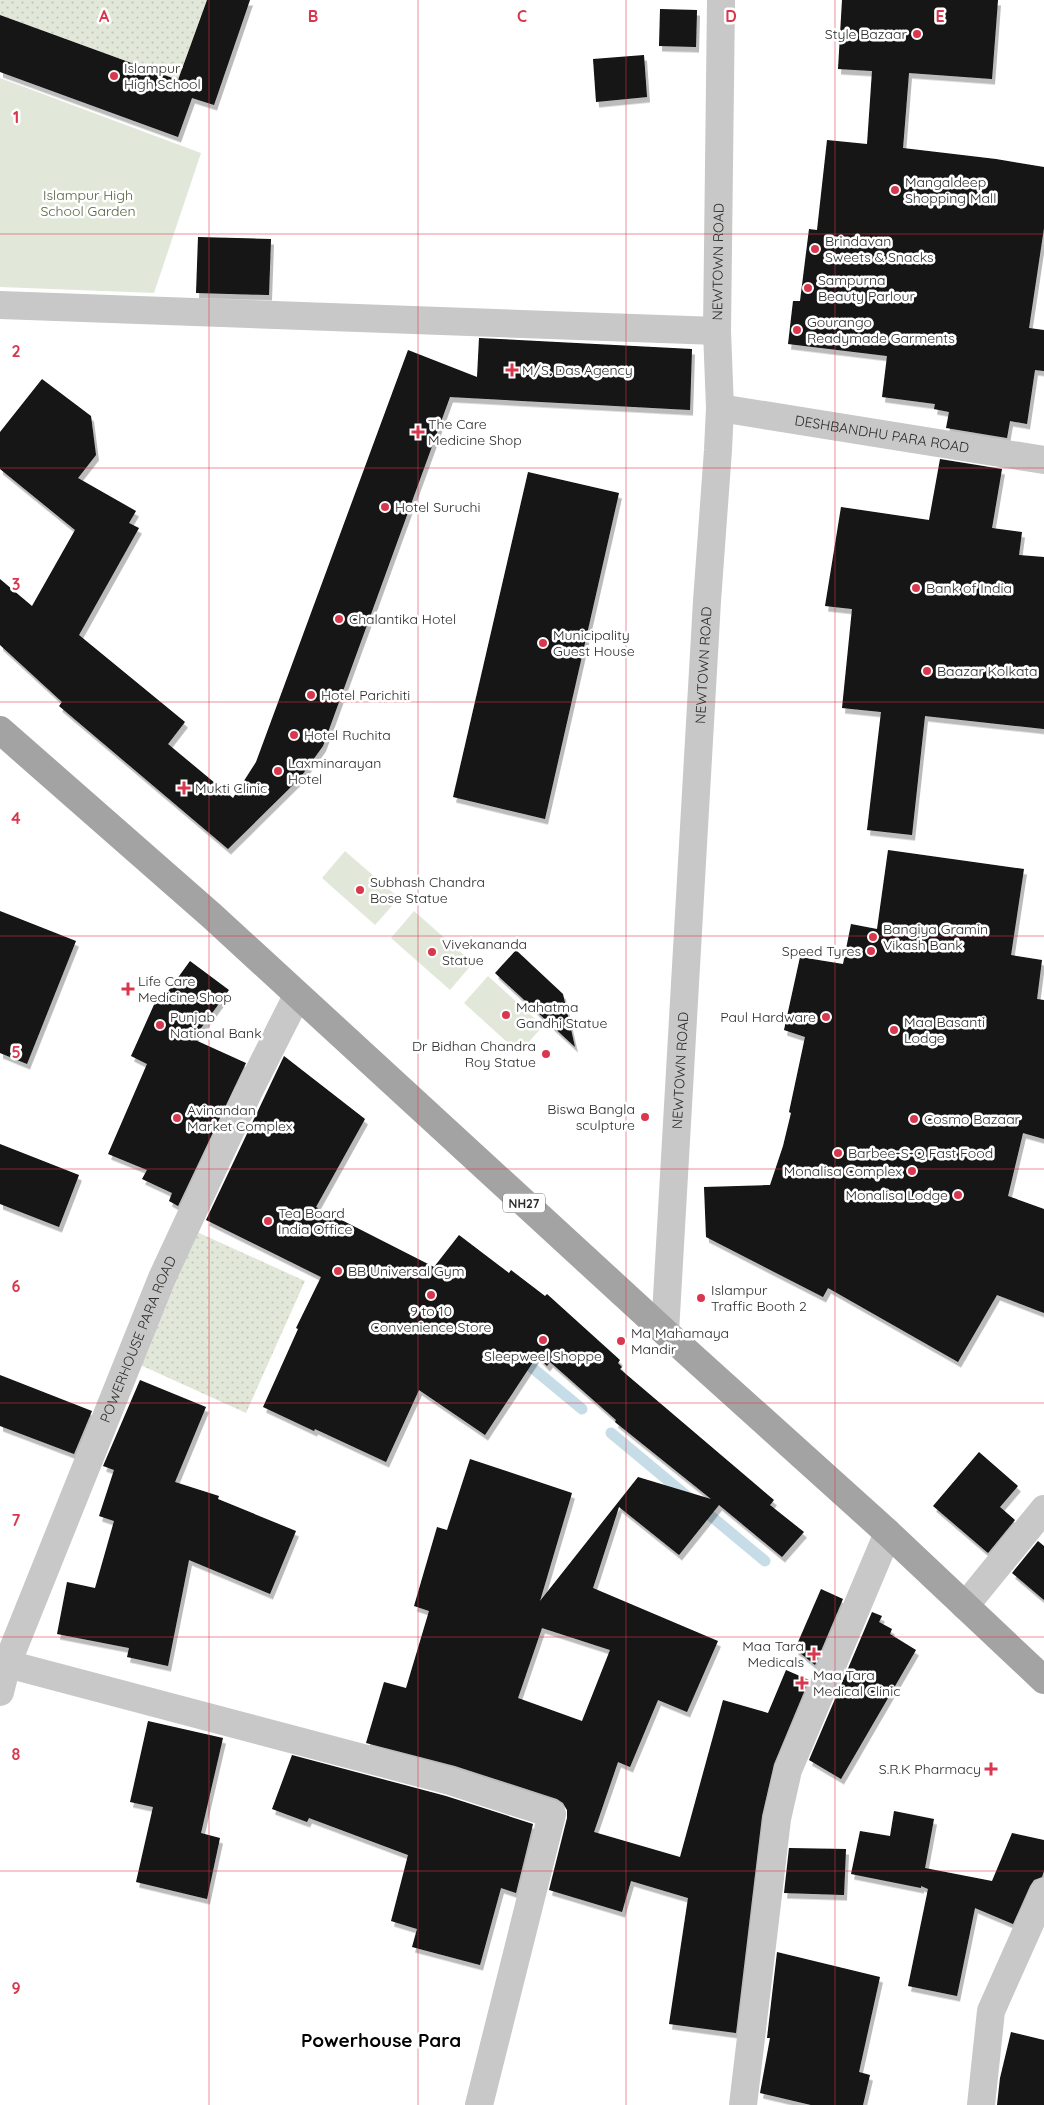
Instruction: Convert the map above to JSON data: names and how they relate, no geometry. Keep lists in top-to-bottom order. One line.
{"streets":{"main road":["NH27"],"street":["NEWTOWN ROAD","DESHBANDHU PARA ROAD","POWERHOUSE PARA ROAD"]},"crossings":[["NEWTOWN ROAD","DESHBANDHU PARA ROAD"],["NEWTOWN ROAD","NH27"],["NH27","POWERHOUSE PARA ROAD"]],"districts":["Powerhouse Para"],"parks":["Islampur High School Garden"],"places":{"other":["Style Bazaar","Islampur High School","Mangaldeep Shopping Mall","Brindavan Sweets & Snacks","Sampurna Beauty Parlour","Gourango Readymade Garments","Hotel Suruchi","Bank of India","Chalantika Hotel","Municipality Guest House","Baazar Kolkata","Hotel Parichiti","Hotel Ruchita","Laxminarayan Hotel","Subhash Chandra Bose Statue","Bangiya Gramin Vikash Bank","Speed Tyres","Vivekananda Statue","Mahatma Gandhi Statue","Paul Hardware","Punjab National Bank","Maa Basanti Lodge","Dr Bidhan Chandra Roy Statue","Biswa Bangla sculpture","Avinandan Market Complex","Cosmo Bazaar","Barbee-S-Q Fast Food","Monalisa Complex","Monalisa Lodge","Tea Board India Office","BB Universal Gym","9 to 10 Convenience Store","Islampur Traffic Booth 2","Sleepweel Shoppe","Ma Mahamaya Mandir"],"health":["M/S. Das Agency","The Care Medicine Shop","Mukti Clinic","Life Care Medicine Shop","Maa Tara Medicals","Maa Tara Medical Clinic","S.R.K Pharmacy"]},"grid":{"columns":["A","B","C","D","E"],"rows":["1","2","3","4","5","6","7","8","9"]}}
